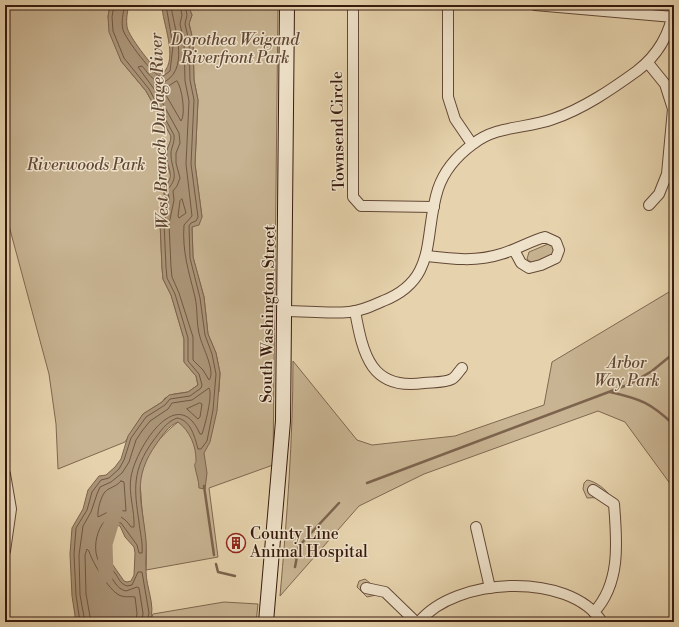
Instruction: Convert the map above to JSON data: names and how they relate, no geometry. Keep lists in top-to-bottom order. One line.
{"streets":{"main road":["South Washington Street"],"street":["Townsend Circle"]},"water":["West Branch DuPage River"],"parks":["Dorothea Weigand Riverfront Park","Riverwoods Park","Arbor Way Park"],"places":{"building":["County Line Animal Hospital"]}}
